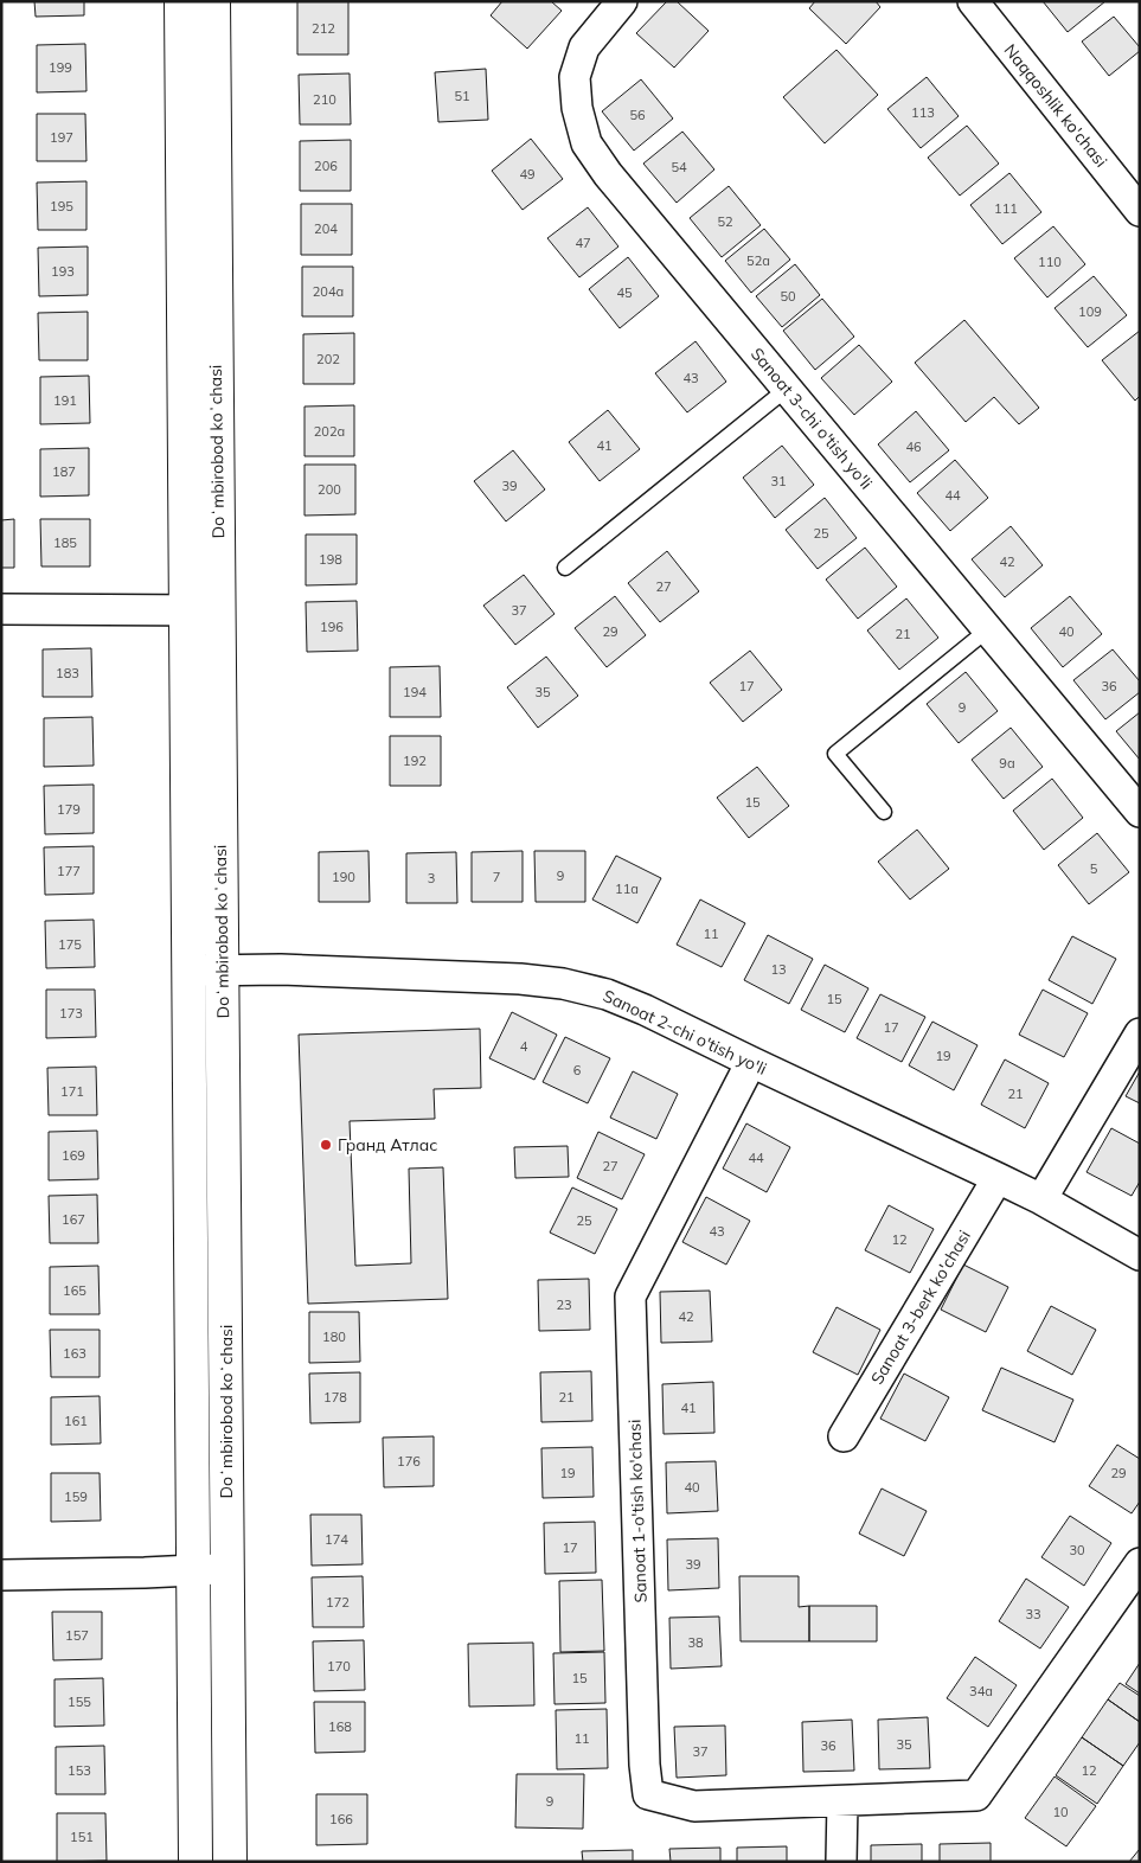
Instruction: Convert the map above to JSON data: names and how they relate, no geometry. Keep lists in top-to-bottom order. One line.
{"streets":{"main road":["Doʻmbirobod koʻchasi"],"street":["Naqqoshlik ko'chasi","Sanoat 3-chi o'tish yo'li","Sanoat 2-chi o'tish yo'li","Sanoat 3-berk ko'chasi","Sanoat 1-o'tish ko'chasi"]},"crossings":[["Doʻmbirobod koʻchasi","Sanoat 2-chi o'tish yo'li"],["Sanoat 2-chi o'tish yo'li","Sanoat 3-berk ko'chasi"],["Sanoat 2-chi o'tish yo'li","Sanoat 1-o'tish ko'chasi"]],"places":["Гранд Атлас"],"house_numbers":["212","199","51","210","113","56","197","206","54","49","195","111","52","204","47","52а","110","193","204а","45","50","109","202","43","191","202а","41","46","187","31","39","200","44","25","185","198","42","27","37","196","29","40","21","183","17","36","194","35","9","192","9а","15","179","5","177","9","190","7","3","11а","11","175","13","15","173","17","4","19","6","171","21","169","44","27","167","25","43","12","165","23","42","180","163","178","21","41","161","176","19","29","40","159","174","17","30","39","172","33","157","38","170","15","34а","155","168","11","35","36","37","153","12","9","10","166","151"]}
